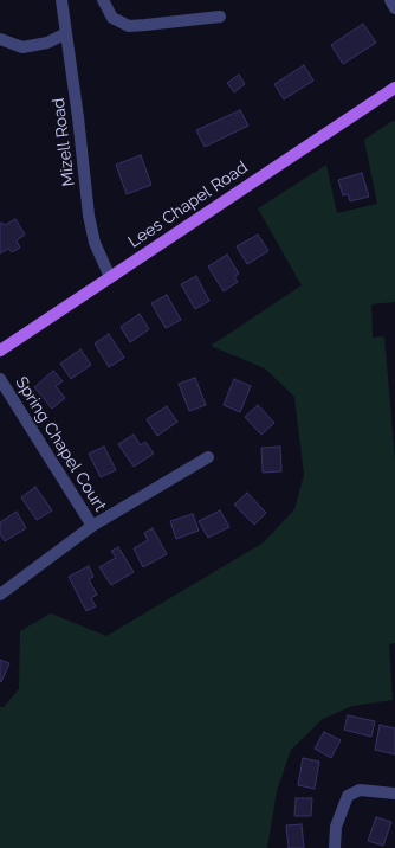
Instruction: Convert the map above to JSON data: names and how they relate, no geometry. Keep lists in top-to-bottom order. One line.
{"streets":{"main road":["Lees Chapel Road"],"street":["Mizell Road","Spring Chapel Court"]},"crossings":[["Mizell Road","Lees Chapel Road"]]}
